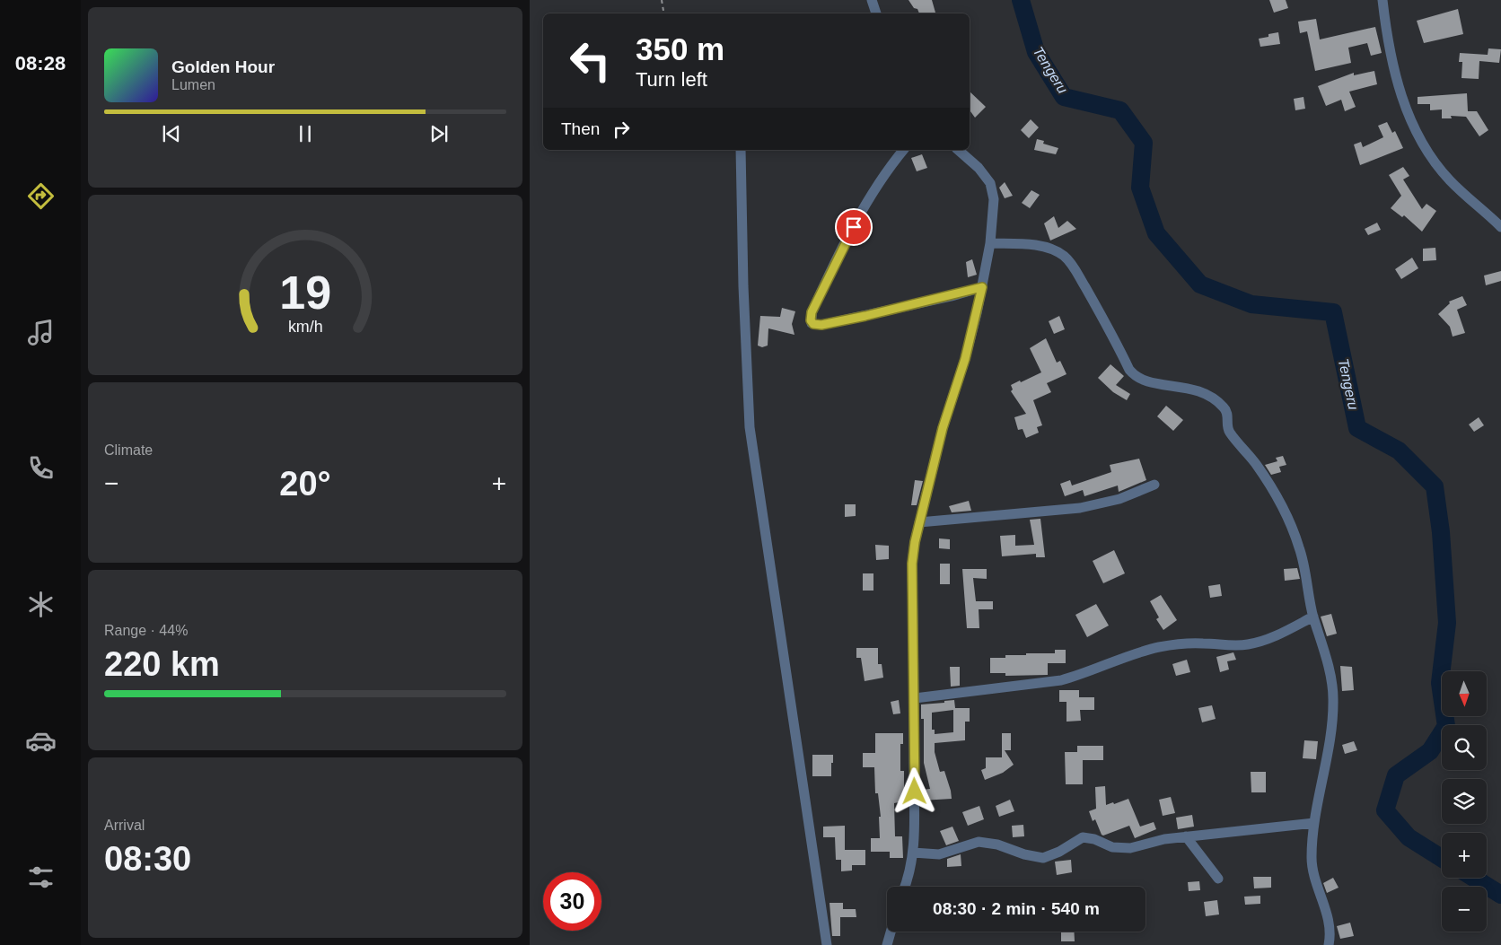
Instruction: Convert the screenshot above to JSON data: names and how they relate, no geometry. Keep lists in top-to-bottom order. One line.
{"water":["Tengeru"],"north":"bottom","page":{"tabs":"08:28","turn":["350 m","Turn left"],"song":["Golden Hour","Lumen"],"then":"Then","tile":["Climate",["Range · 44%","220 km"],["Arrival","08:30"]],"heat":["−","20°","+"],"map_buttons":["+","−"],"limit":"30","trip":"08:30 · 2 min · 540 m","gauge":["19","km/h"]}}
